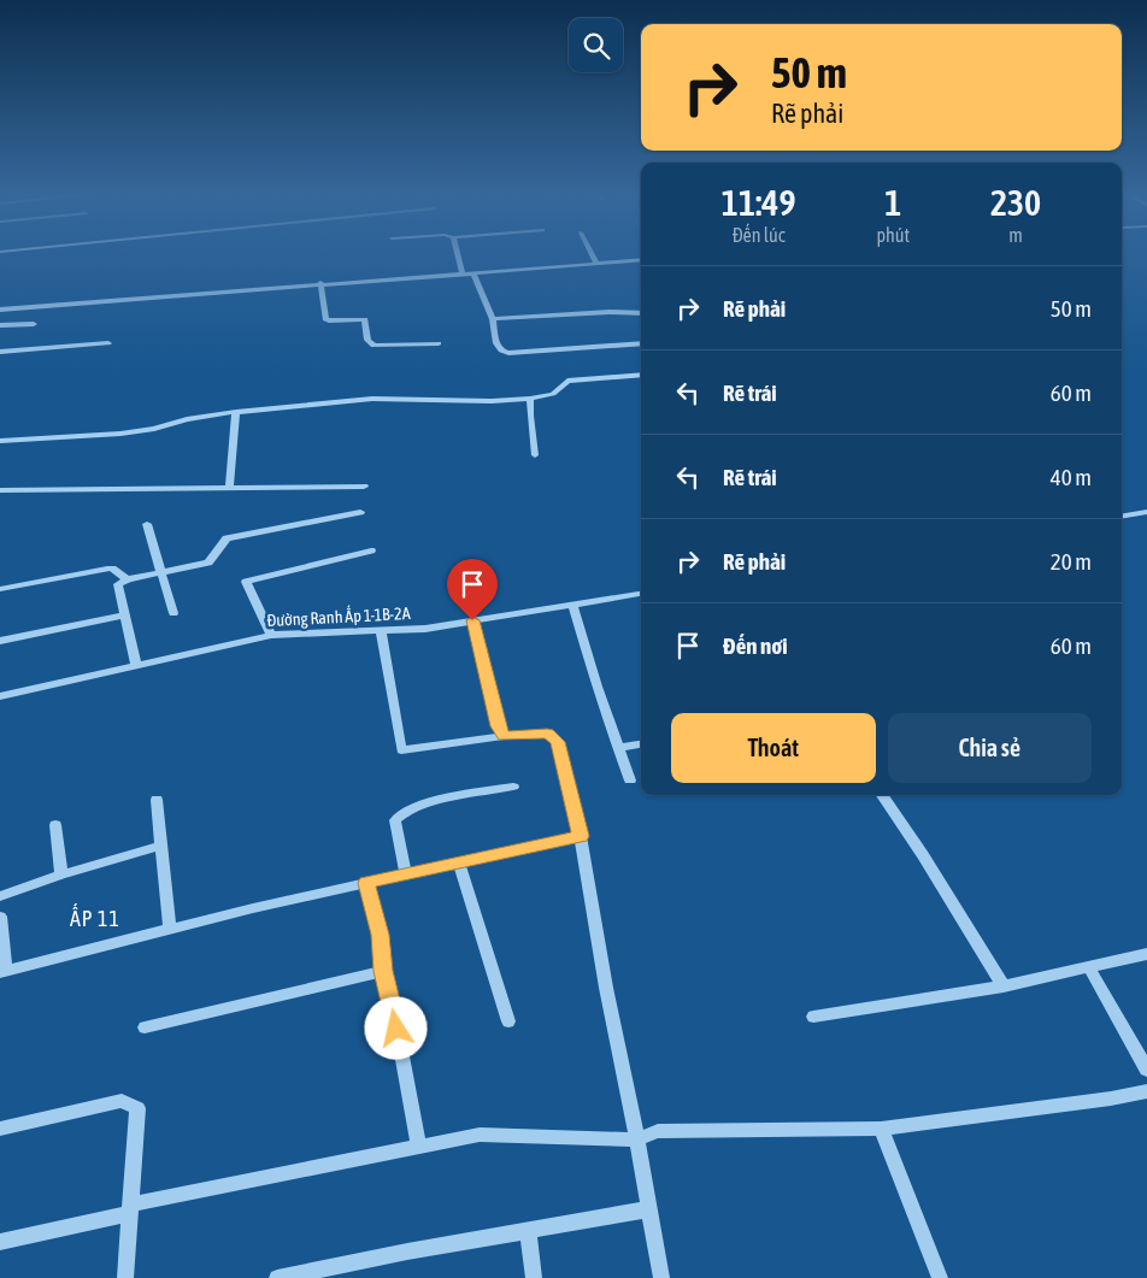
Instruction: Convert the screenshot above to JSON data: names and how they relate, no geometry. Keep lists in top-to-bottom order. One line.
{"streets":{"street":["Đường Ranh Ấp 1-1B-2A"]},"districts":["ẤP 11"],"page":{"turn":["50 m","Rẽ phải"],"eta":["11:49","Đến lúc","1","phút","230","m"],"list":[{"name":"Rẽ phải","value":"50 m"},{"name":"Rẽ trái","value":"60 m"},{"name":"Rẽ trái","value":"40 m"},{"name":"Rẽ phải","value":"20 m"},{"name":"Đến nơi","value":"60 m"}],"buttons":["Thoát","Chia sẻ"]}}
